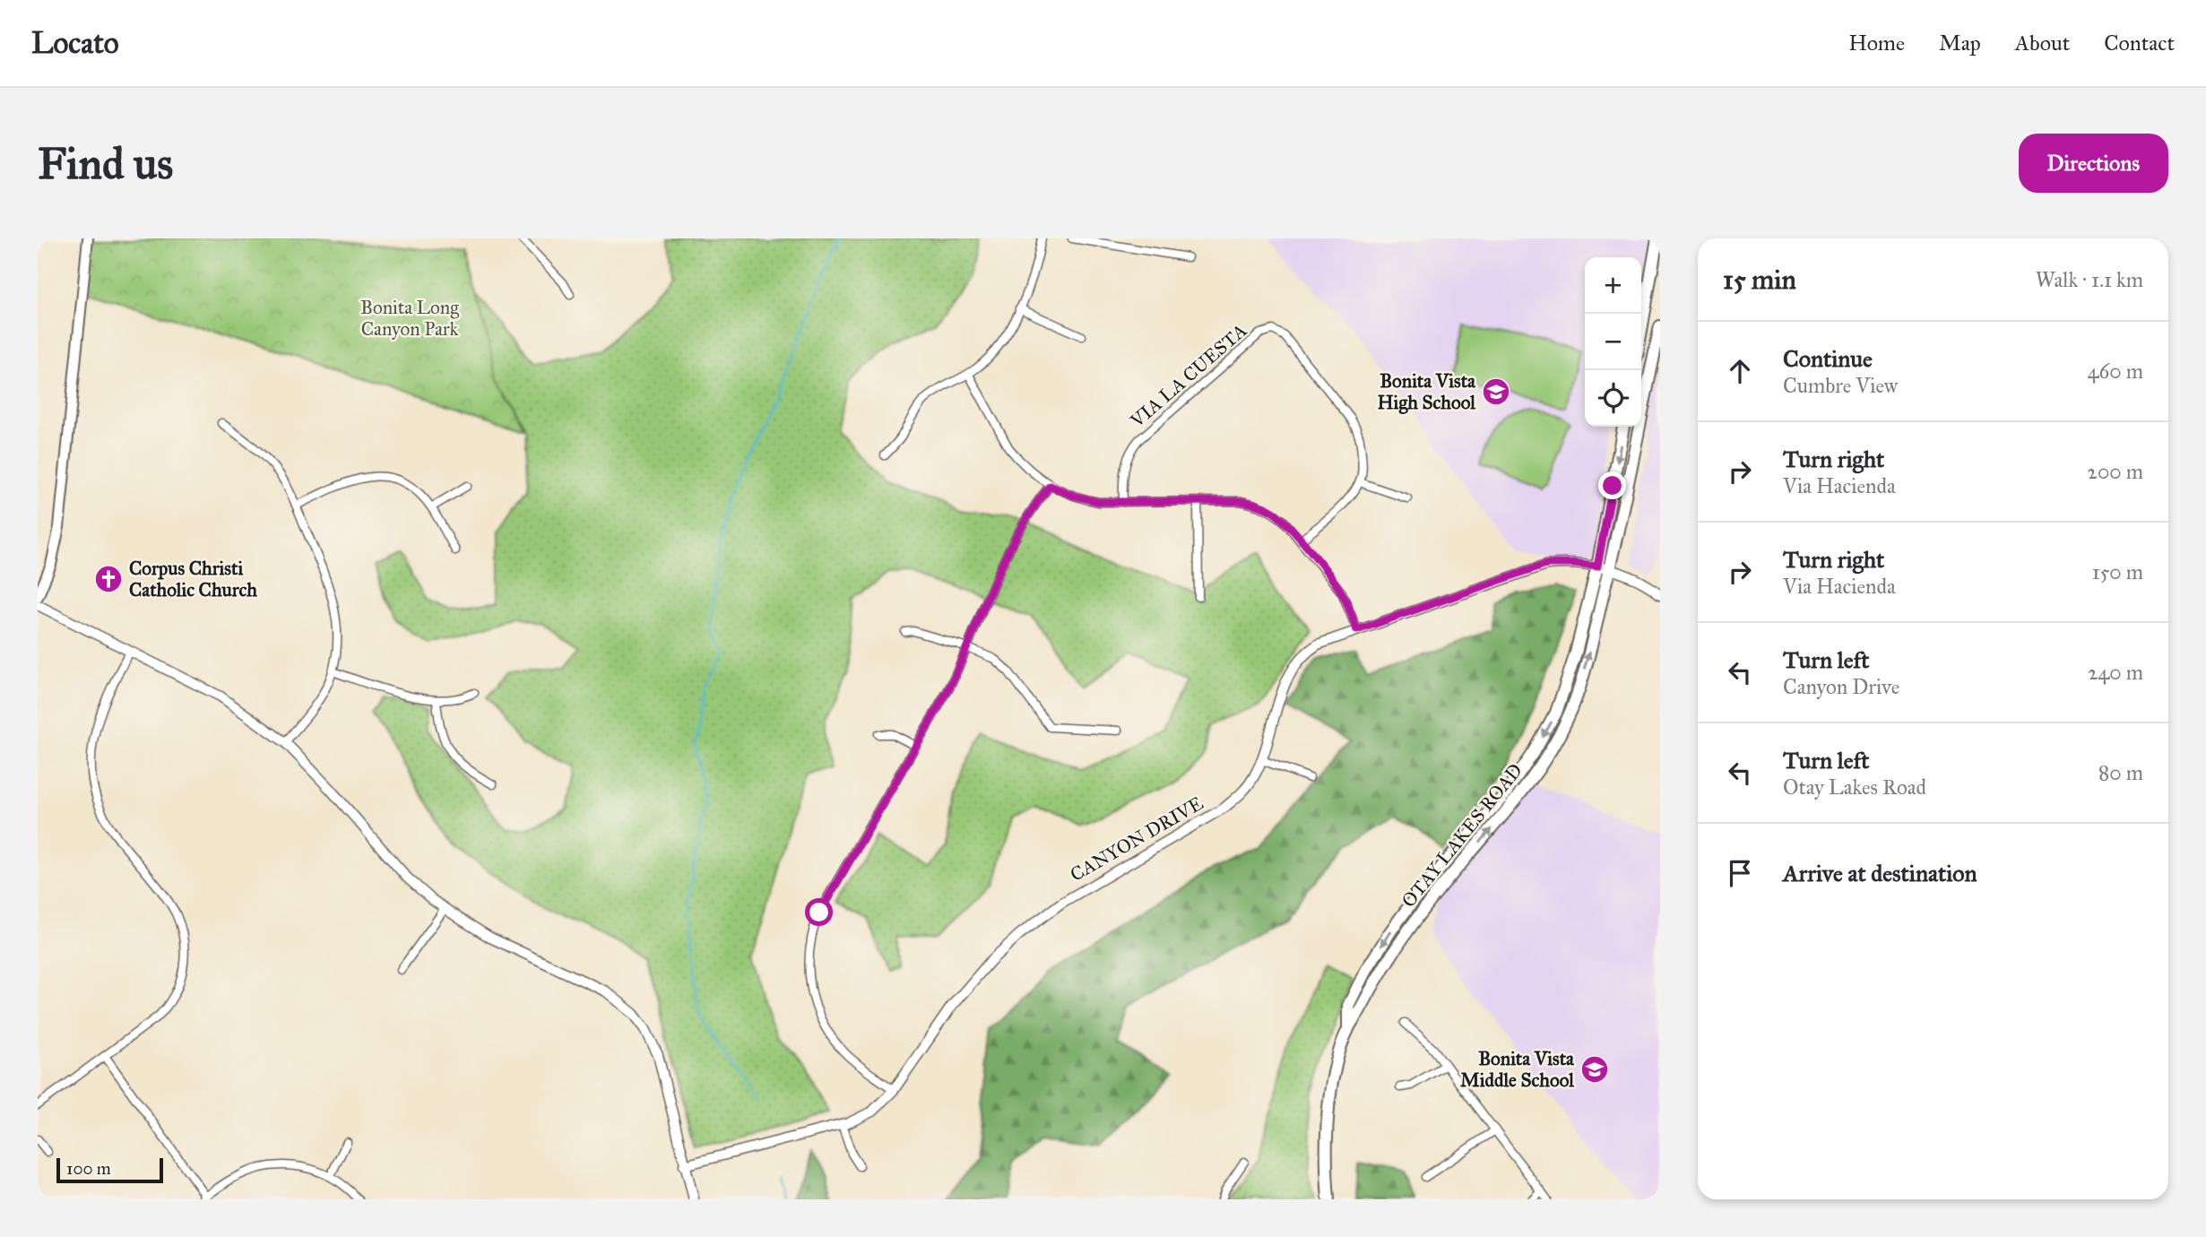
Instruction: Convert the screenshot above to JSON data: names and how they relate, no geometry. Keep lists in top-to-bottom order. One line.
{"streets":{"main road":["OTAY LAKES ROAD"],"street":["VIA LA CUESTA","CANYON DRIVE"]},"crossings":[["OTAY LAKES ROAD","CANYON DRIVE"]],"parks":["Bonita Long Canyon Park"],"places":{"school or university":["Bonita Vista High School","Bonita Vista Middle School"],"church":["Corpus Christi Catholic Church"]},"scale_bar":"100 m","page":{"header":"Locato","nav":["Home","Map","About","Contact"],"buttons":"Directions","title":"Find us","heading":["15 min","Walk · 1.1 km"],"map_buttons":["+","−"],"list":[["Continue","Cumbre View","460 m"],["Turn right","Via Hacienda","200 m"],["Turn right","Via Hacienda","150 m"],["Turn left","Canyon Drive","240 m"],["Turn left","Otay Lakes Road","80 m"],"Arrive at destination"],"scale":"100 m"}}
